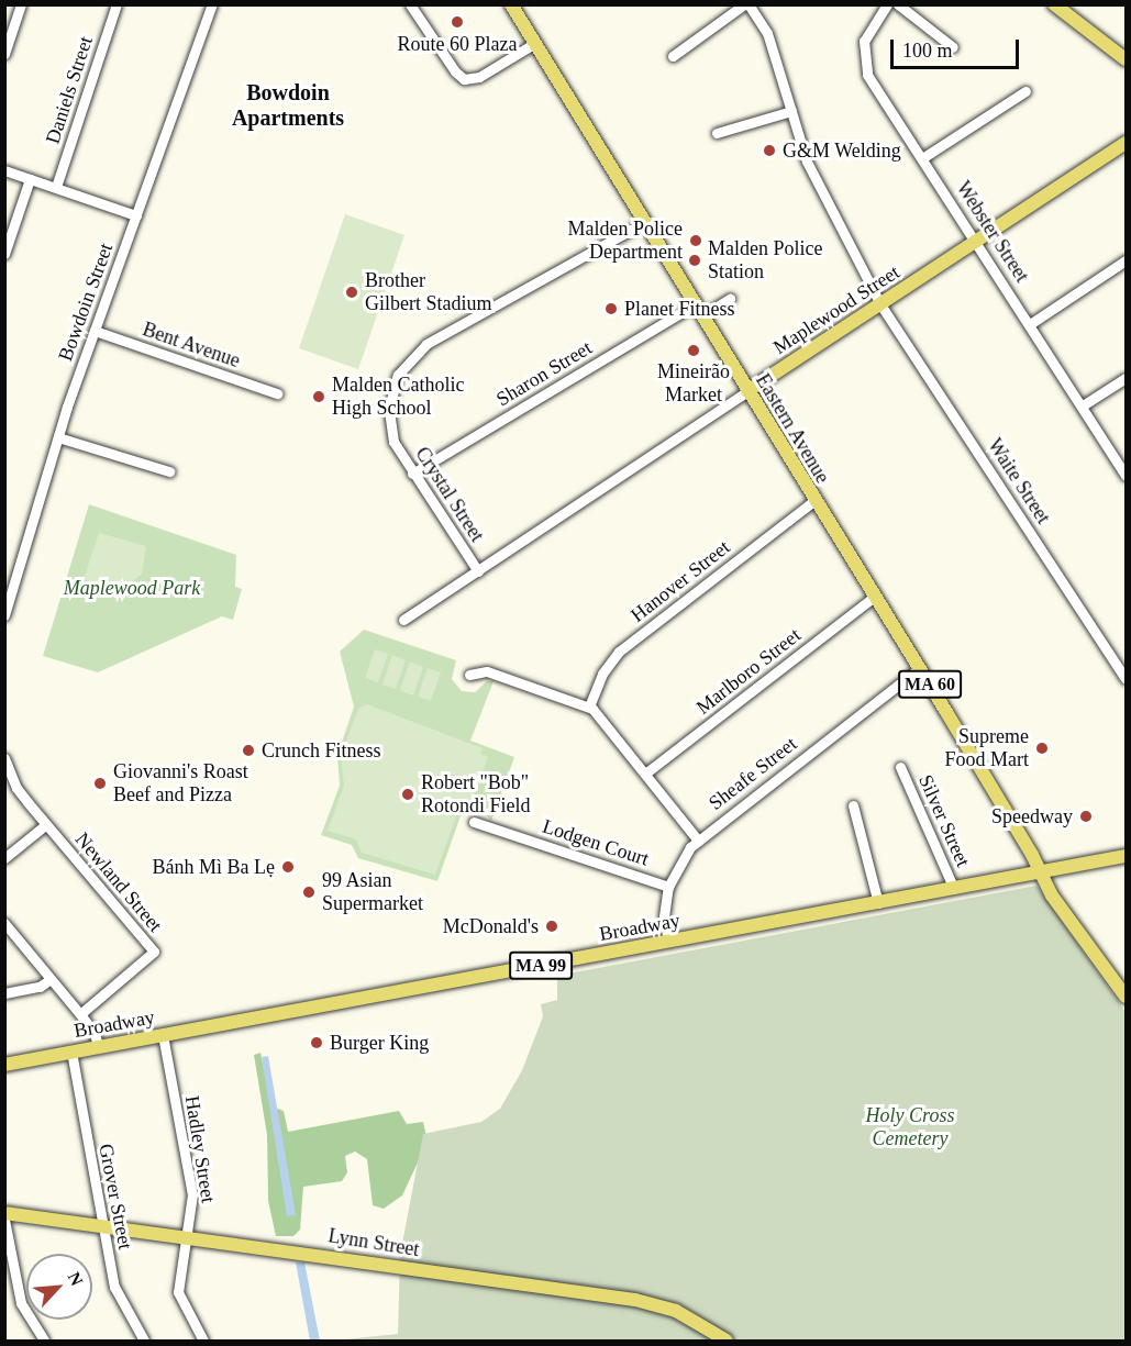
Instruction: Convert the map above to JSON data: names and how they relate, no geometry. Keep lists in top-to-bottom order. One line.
{"streets":{"main road":["Maplewood Street","Eastern Avenue","MA 60","Broadway","MA 99","Lynn Street"],"street":["Daniels Street","Webster Street","Bowdoin Street","Bent Avenue","Sharon Street","Waite Street","Crystal Street","Hanover Street","Marlboro Street","Sheafe Street","Silver Street","Lodgen Court","Newland Street","Hadley Street","Grover Street"]},"crossings":[["Webster Street","Maplewood Street"],["Bowdoin Street","Bent Avenue"],["Maplewood Street","Eastern Avenue"],["Maplewood Street","Waite Street"],["Maplewood Street","Crystal Street"],["Sharon Street","Eastern Avenue"],["Sharon Street","Crystal Street"],["Eastern Avenue","Crystal Street"],["Eastern Avenue","Hanover Street"],["Eastern Avenue","Marlboro Street"],["Eastern Avenue","Sheafe Street"],["Eastern Avenue","Broadway"],["Sheafe Street","Lodgen Court"],["Sheafe Street","Broadway"],["Silver Street","Broadway"],["Broadway","Hadley Street"],["Broadway","Grover Street"],["Hadley Street","Lynn Street"],["Grover Street","Lynn Street"]],"districts":["Bowdoin Apartments"],"parks":["Maplewood Park","Holy Cross Cemetery"],"places":["Route 60 Plaza","G&M Welding","Malden Police Department","Malden Police Station","Brother Gilbert Stadium","Planet Fitness","Mineirão Market","Malden Catholic High School","Supreme Food Mart","Crunch Fitness","Giovanni's Roast Beef and Pizza","Robert \"Bob\" Rotondi Field","Speedway","Bánh Mì Ba Lẹ","99 Asian Supermarket","McDonald's","Burger King"],"scale_bar":"100 m","north":"top right"}
